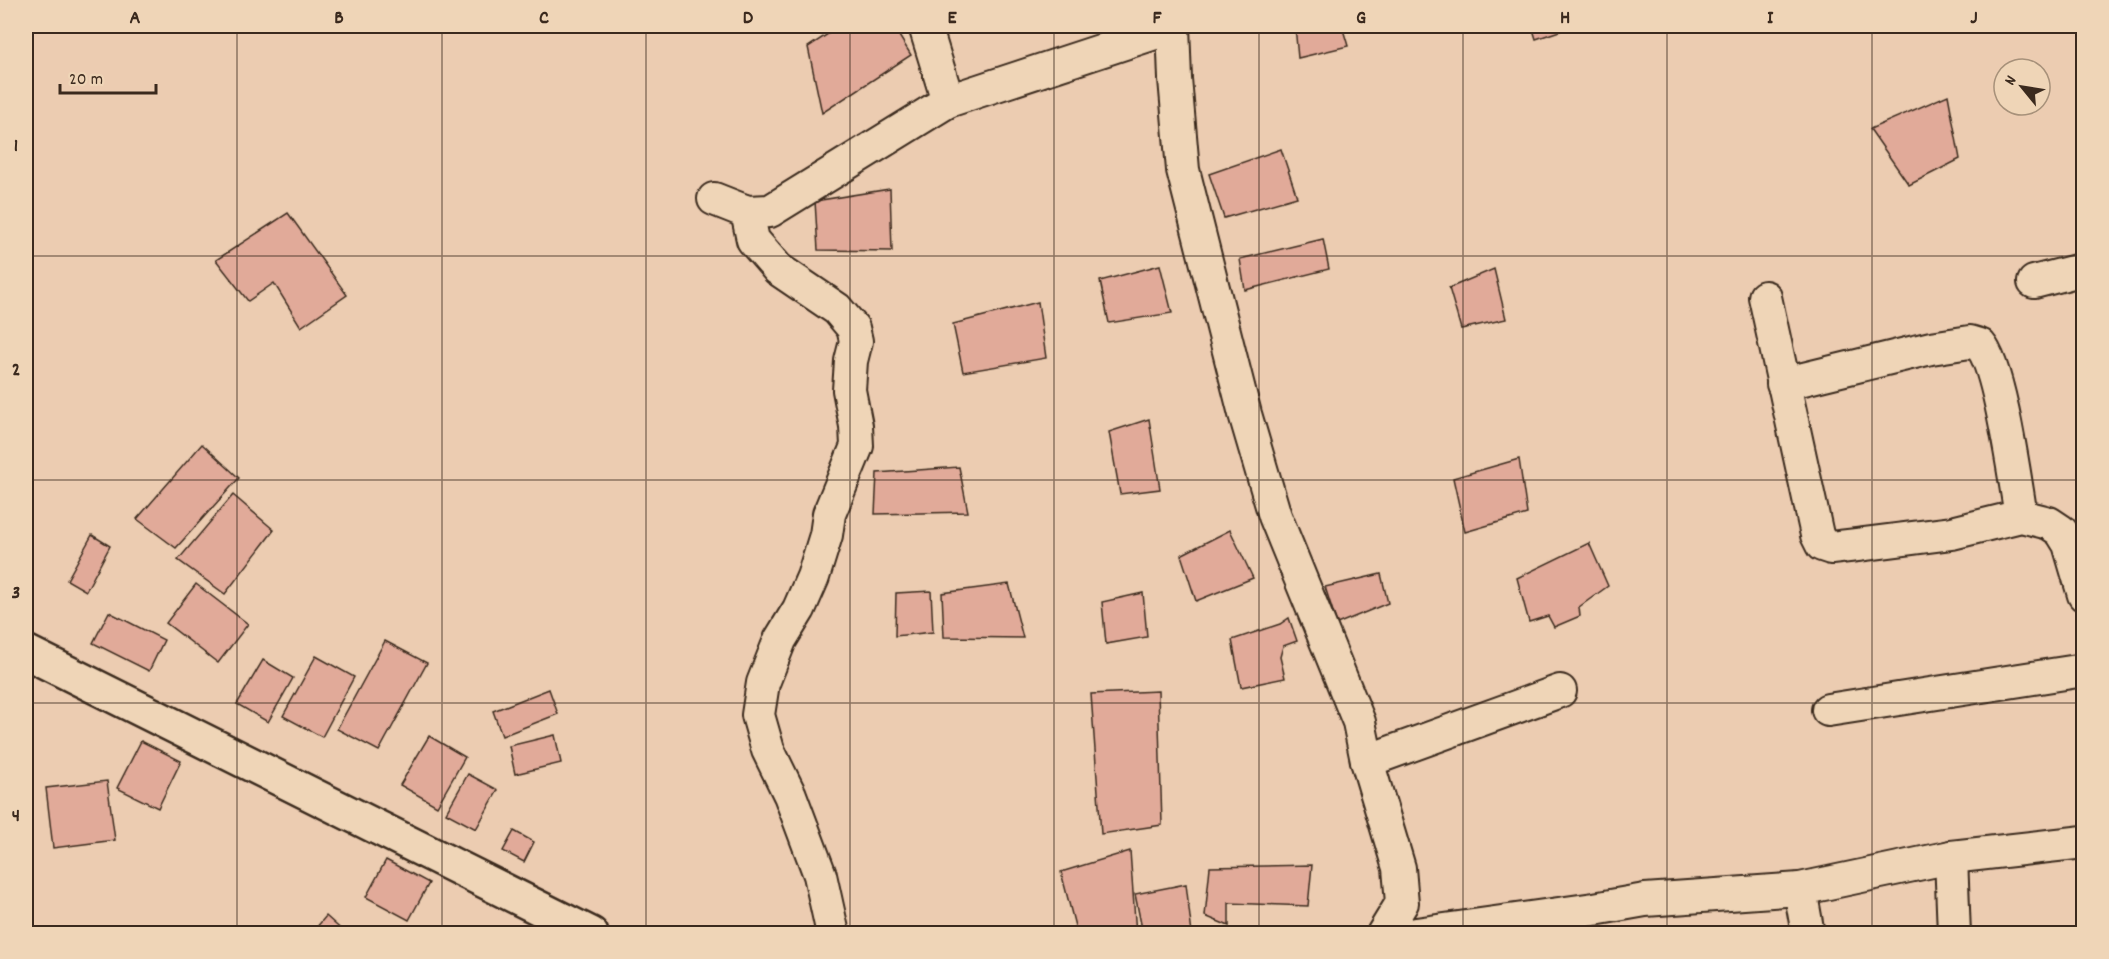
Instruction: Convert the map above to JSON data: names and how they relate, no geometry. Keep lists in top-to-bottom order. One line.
{"scale_bar":"20 m","north":"top left","grid":{"columns":["A","B","C","D","E","F","G","H","I","J"],"rows":["1","2","3","4"]}}
